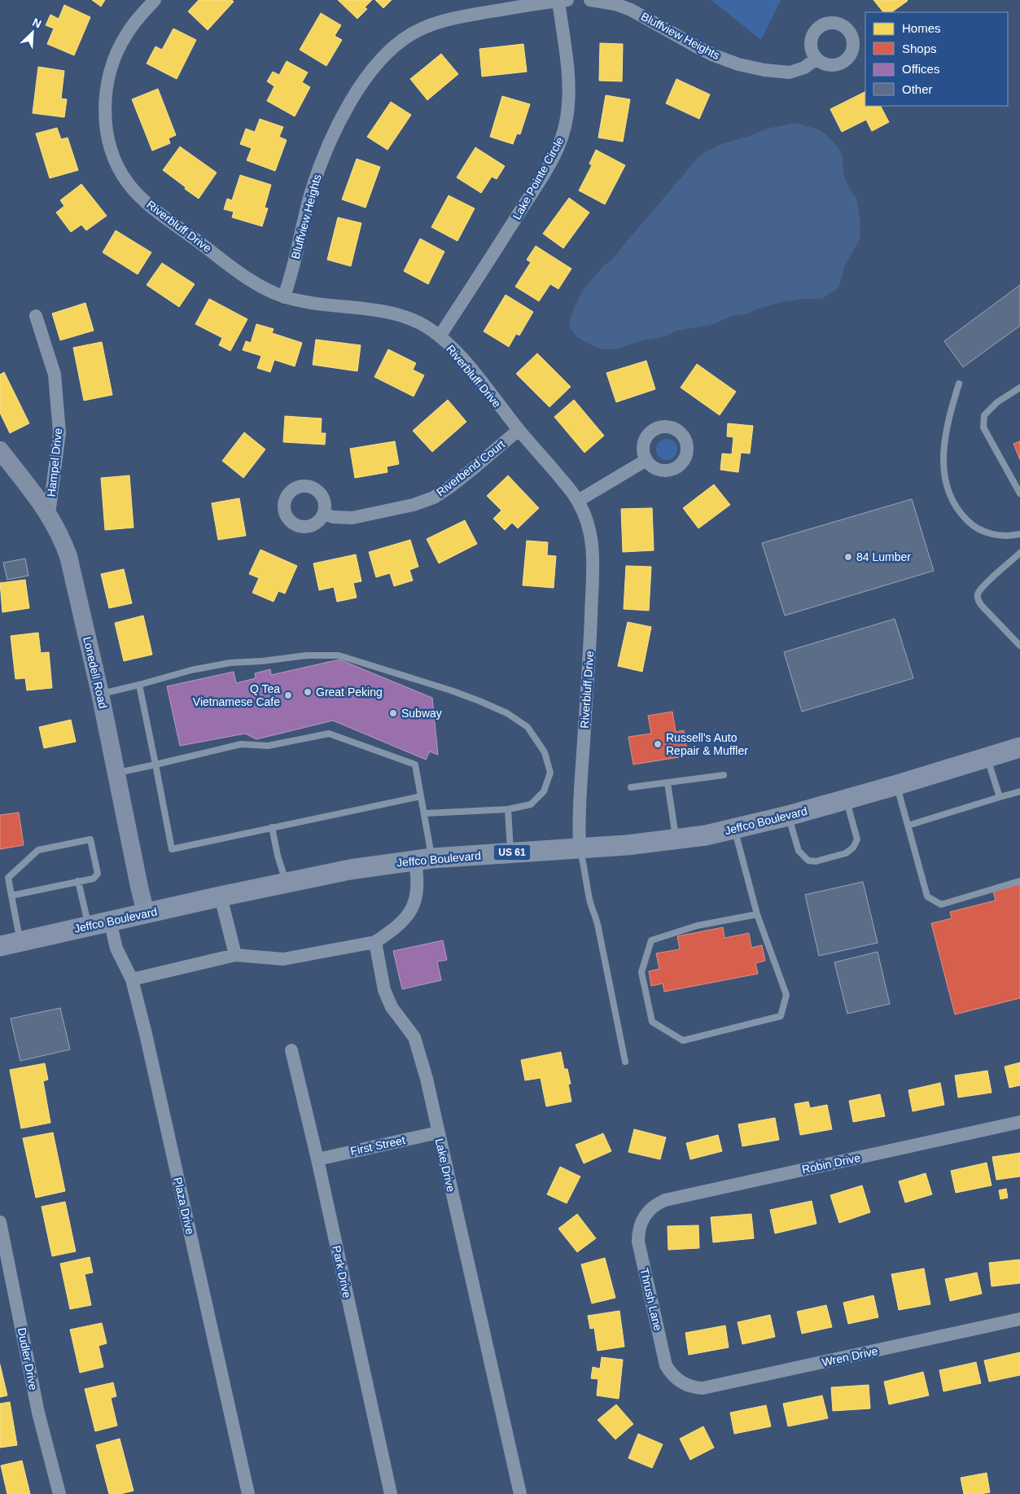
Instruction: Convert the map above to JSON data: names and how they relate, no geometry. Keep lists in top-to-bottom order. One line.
{"streets":{"main road":["Jeffco Boulevard","US 61"],"street":["Bluffview Heights","Lake Pointe Circle","Riverbluff Drive","Hampel Drive","Riverbend Court","Lonedell Road","First Street","Robin Drive","Lake Drive","Plaza Drive","Park Drive","Thrush Lane","Wren Drive","Dudler Drive"]},"crossings":[["Bluffview Heights","Lake Pointe Circle"],["Bluffview Heights","Riverbluff Drive"],["Lake Pointe Circle","Riverbluff Drive"],["Riverbluff Drive","Riverbend Court"],["Riverbluff Drive","Jeffco Boulevard"],["Hampel Drive","Lonedell Road"],["Lonedell Road","Jeffco Boulevard"],["Jeffco Boulevard","Plaza Drive"],["First Street","Lake Drive"],["First Street","Park Drive"],["Robin Drive","Thrush Lane"],["Thrush Lane","Wren Drive"]],"places":["84 Lumber","Great Peking","Q Tea Vietnamese Cafe","Subway","Russell's Auto Repair & Muffler"],"legend":["Homes","Shops","Offices","Other"],"north":"top right"}
